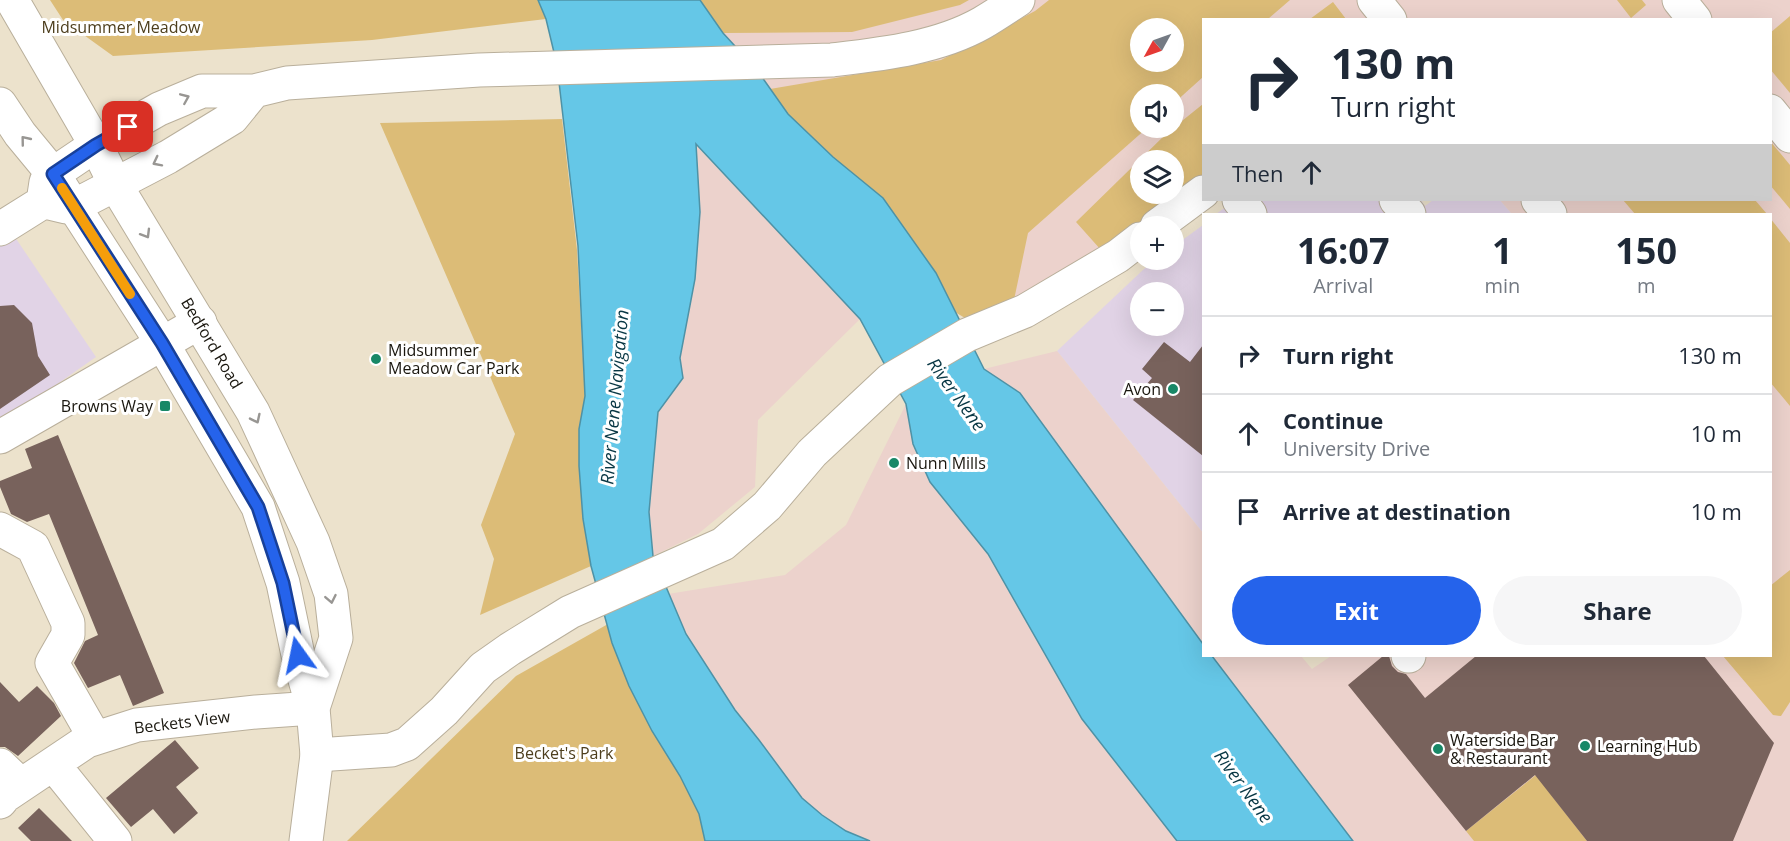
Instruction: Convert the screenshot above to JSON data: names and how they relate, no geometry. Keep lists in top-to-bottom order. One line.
{"streets":{"street":["Bedford Road","Beckets View"]},"crossings":[["Bedford Road","Beckets View"]],"water":["River Nene","River Nene Navigation"],"parks":["Midsummer Meadow","Becket's Park"],"places":{"other":["Midsummer Meadow Car Park","Avon","Nunn Mills","Learning Hub","Waterside Bar & Restaurant"],"transit":["Browns Way"]},"north":"bottom left","page":{"map_buttons":["+","−"],"turn":["130 m","Turn right"],"then":"Then","eta":["16:07","Arrival","1","min","150","m"],"list":[{"name":"Turn right","value":"130 m"},{"name":"Continue","note":"University Drive","value":"10 m"},{"name":"Arrive at destination","value":"10 m"}],"buttons":["Exit","Share"]}}
